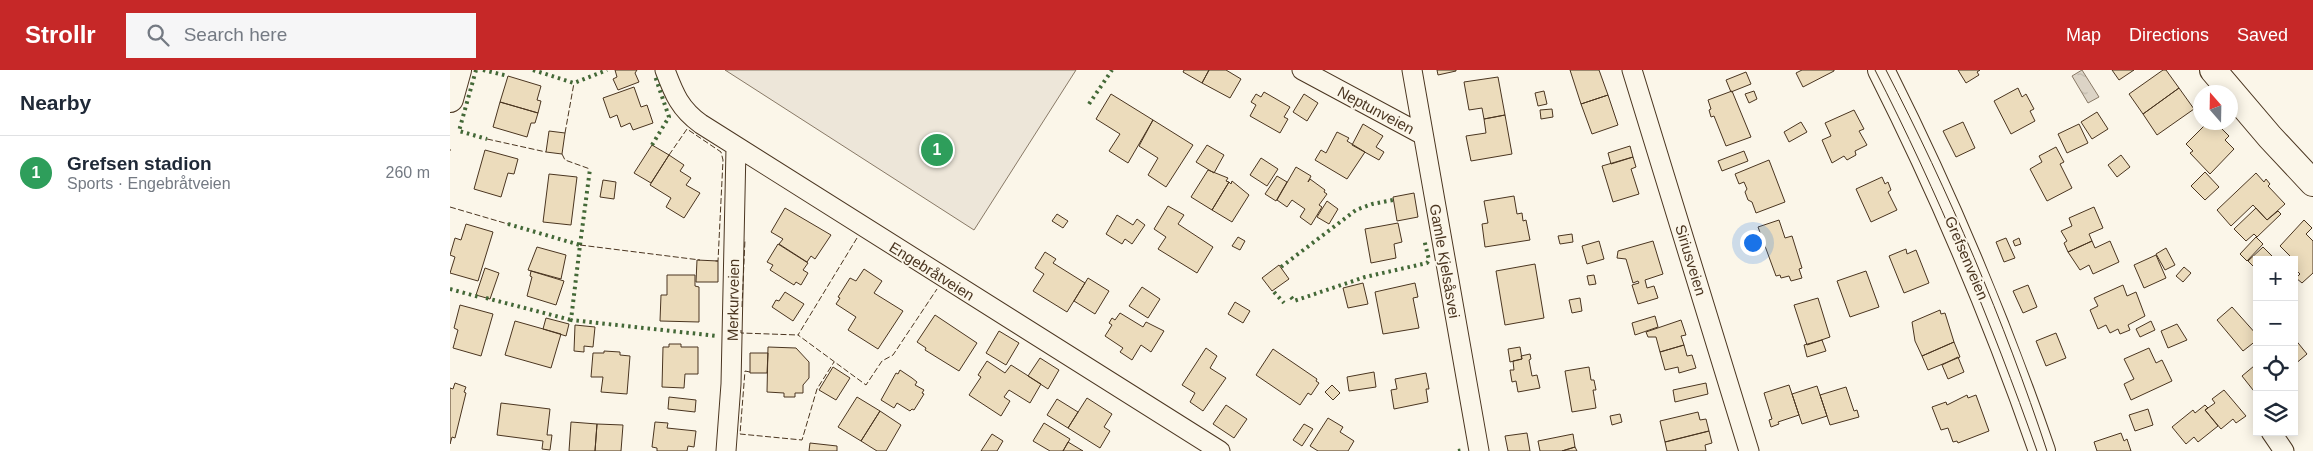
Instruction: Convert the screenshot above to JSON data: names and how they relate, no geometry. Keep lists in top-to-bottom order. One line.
{"streets":{"main road":["Grefsenveien"],"street":["Neptunveien","Siriusveien","Gamle Kjelsåsvei","Engebråtveien","Merkurveien"]},"crossings":[["Neptunveien","Gamle Kjelsåsvei"],["Engebråtveien","Merkurveien"]],"north":"top","page":{"header":"Strollr","search":"Search here","nav":["Map","Directions","Saved"],"heading":"Nearby","pins":"1","list":[{"mark":"1","name":"Grefsen stadion","note":"Sports · Engebråtveien","value":"260 m"}],"map_buttons":["+","−"]}}
